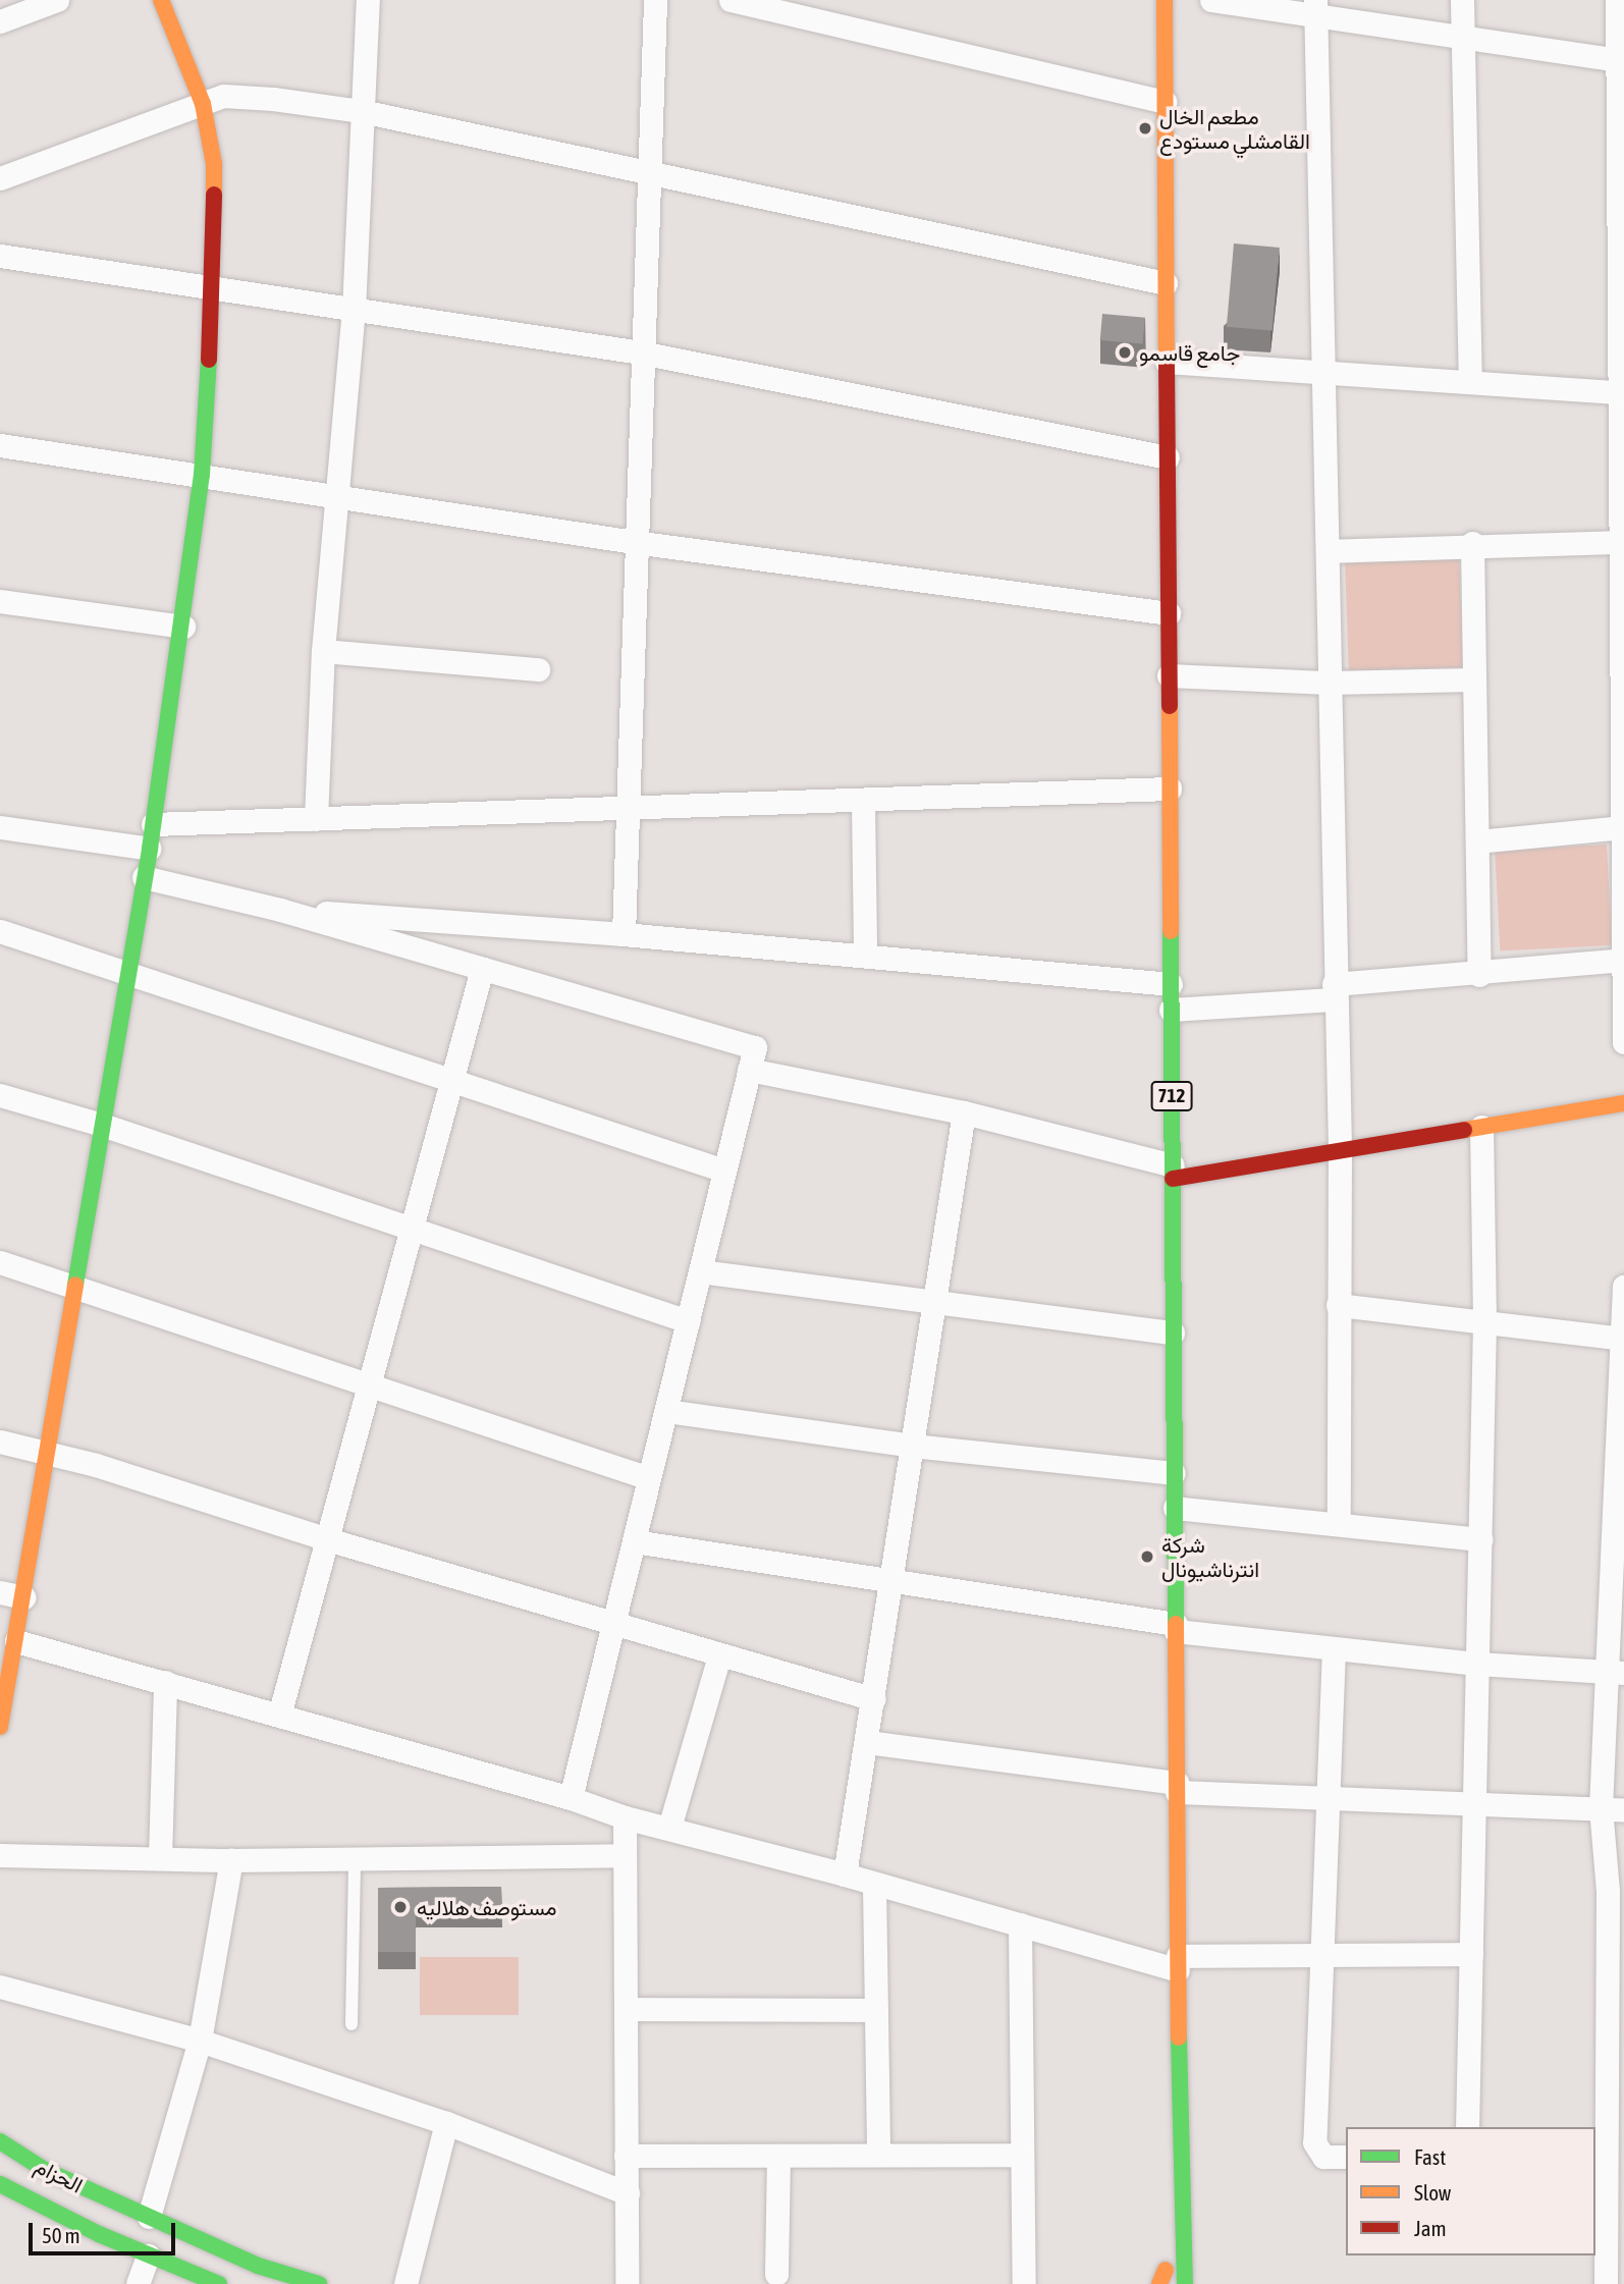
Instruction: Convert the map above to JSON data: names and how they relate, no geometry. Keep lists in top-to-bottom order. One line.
{"streets":{"main road":["712","الحزام"]},"places":["مطعم الخال القامشلي مستودع","جامع قاسمو","شركة انترناشيونال","مستوصف هلاليه"],"legend":["Fast","Slow","Jam"],"scale_bar":"50 m"}
